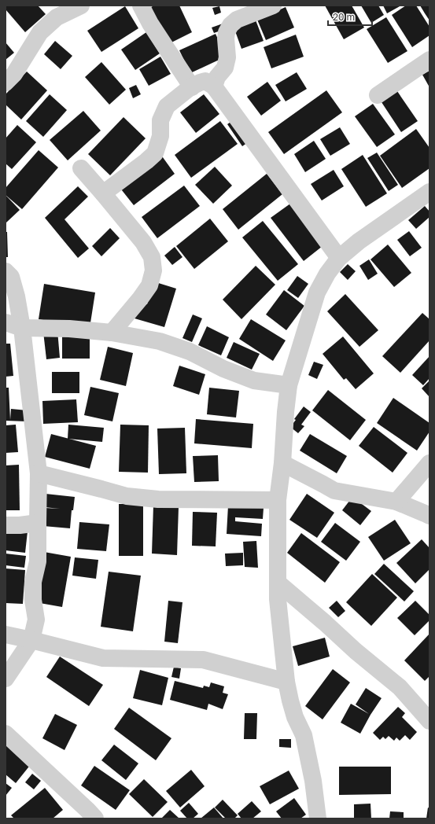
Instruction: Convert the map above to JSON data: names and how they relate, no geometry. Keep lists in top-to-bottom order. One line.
{"scale_bar":"20 m"}
